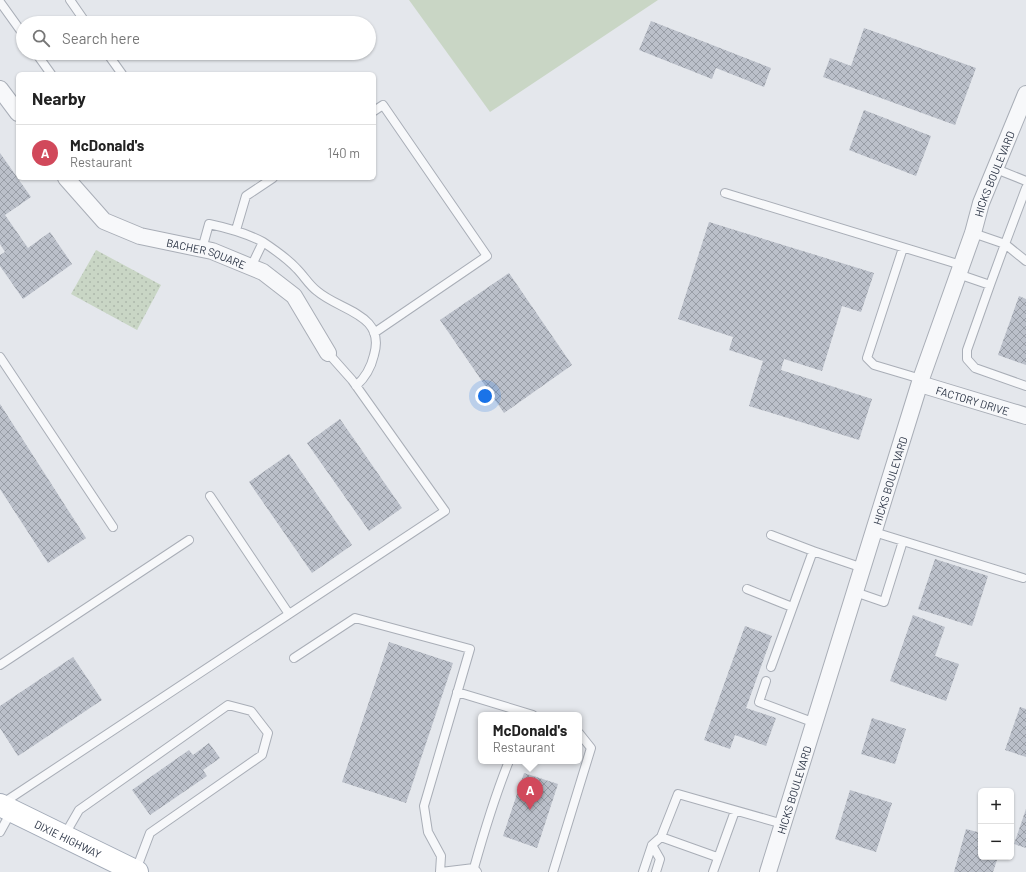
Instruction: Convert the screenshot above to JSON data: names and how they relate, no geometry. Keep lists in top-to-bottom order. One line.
{"streets":{"main road":["DIXIE HIGHWAY"],"street":["HICKS BOULEVARD","BACHER SQUARE","FACTORY DRIVE"]},"crossings":[["HICKS BOULEVARD","FACTORY DRIVE"]],"page":{"search":"Search here","heading":"Nearby","list":[{"mark":"A","name":"McDonald's","note":"Restaurant","value":"140 m"}],"popup":["McDonald's","Restaurant"],"pins":"A","map_buttons":["+","−"]}}
